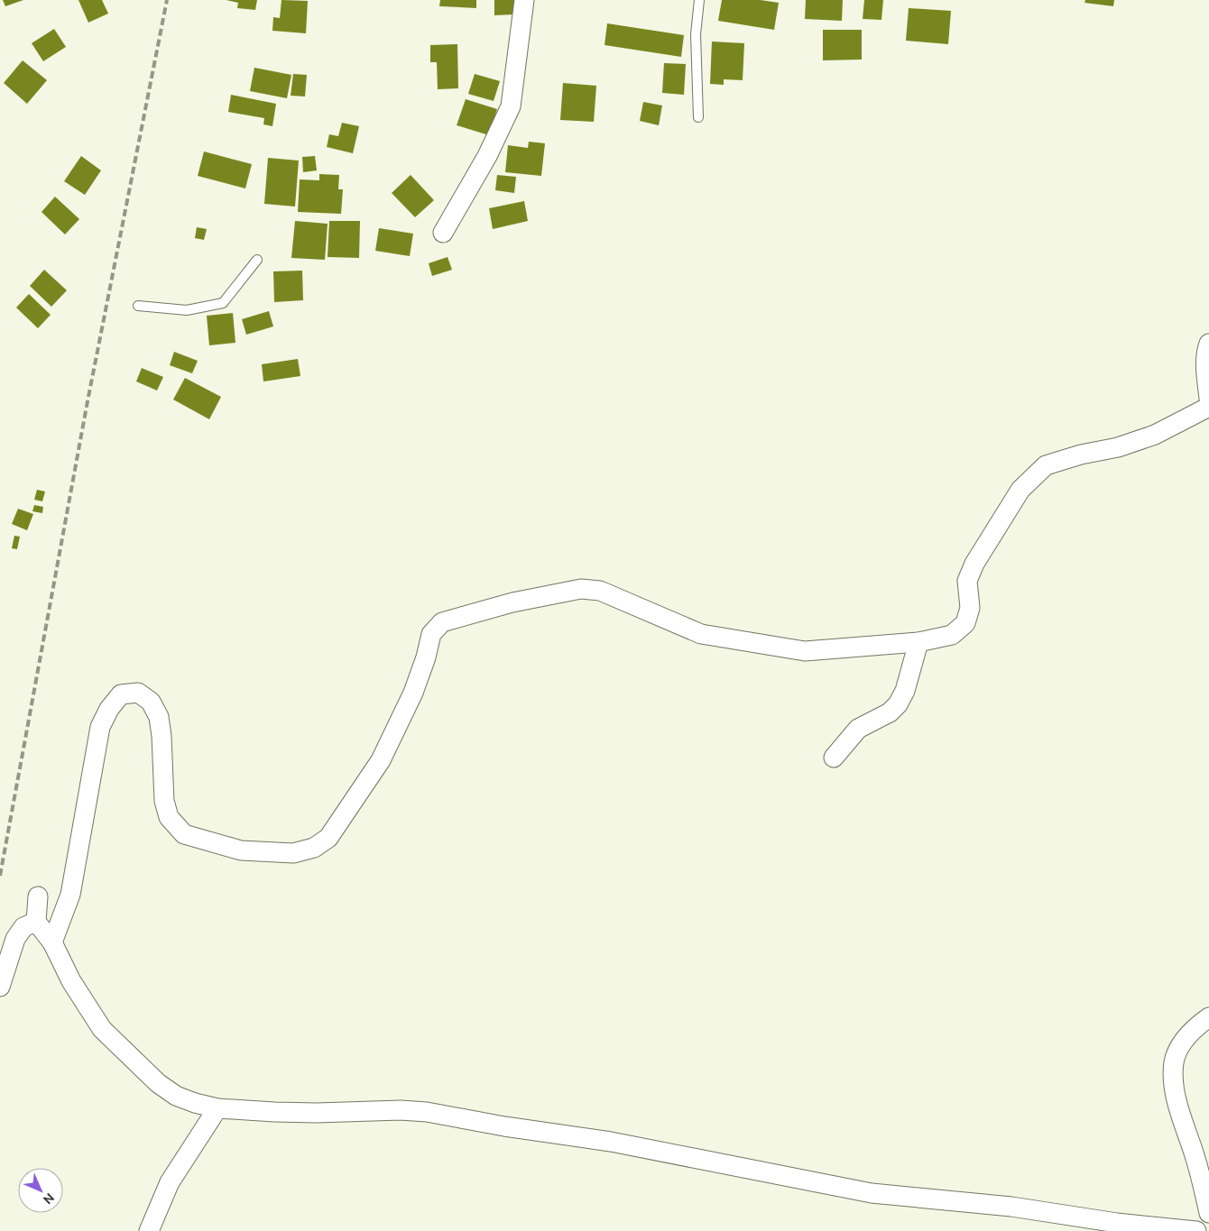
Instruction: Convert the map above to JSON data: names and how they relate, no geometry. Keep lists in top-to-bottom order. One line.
{"north":"bottom right"}
